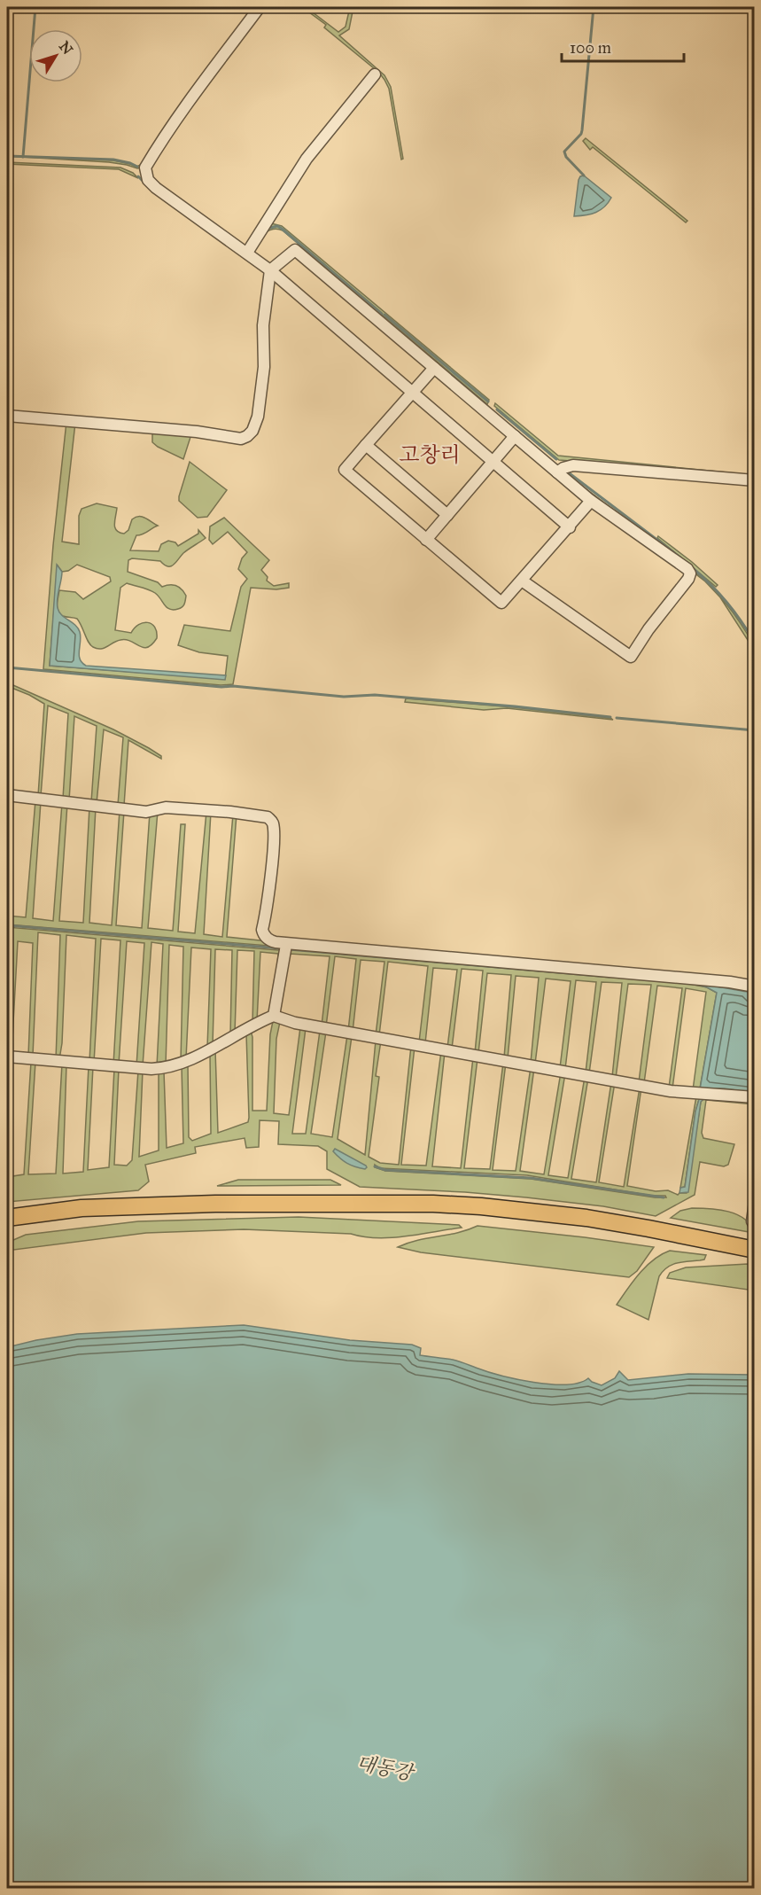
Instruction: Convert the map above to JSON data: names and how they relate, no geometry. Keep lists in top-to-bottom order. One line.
{"districts":["고창리"],"water":["대동강"],"scale_bar":"100 m","north":"top right"}
